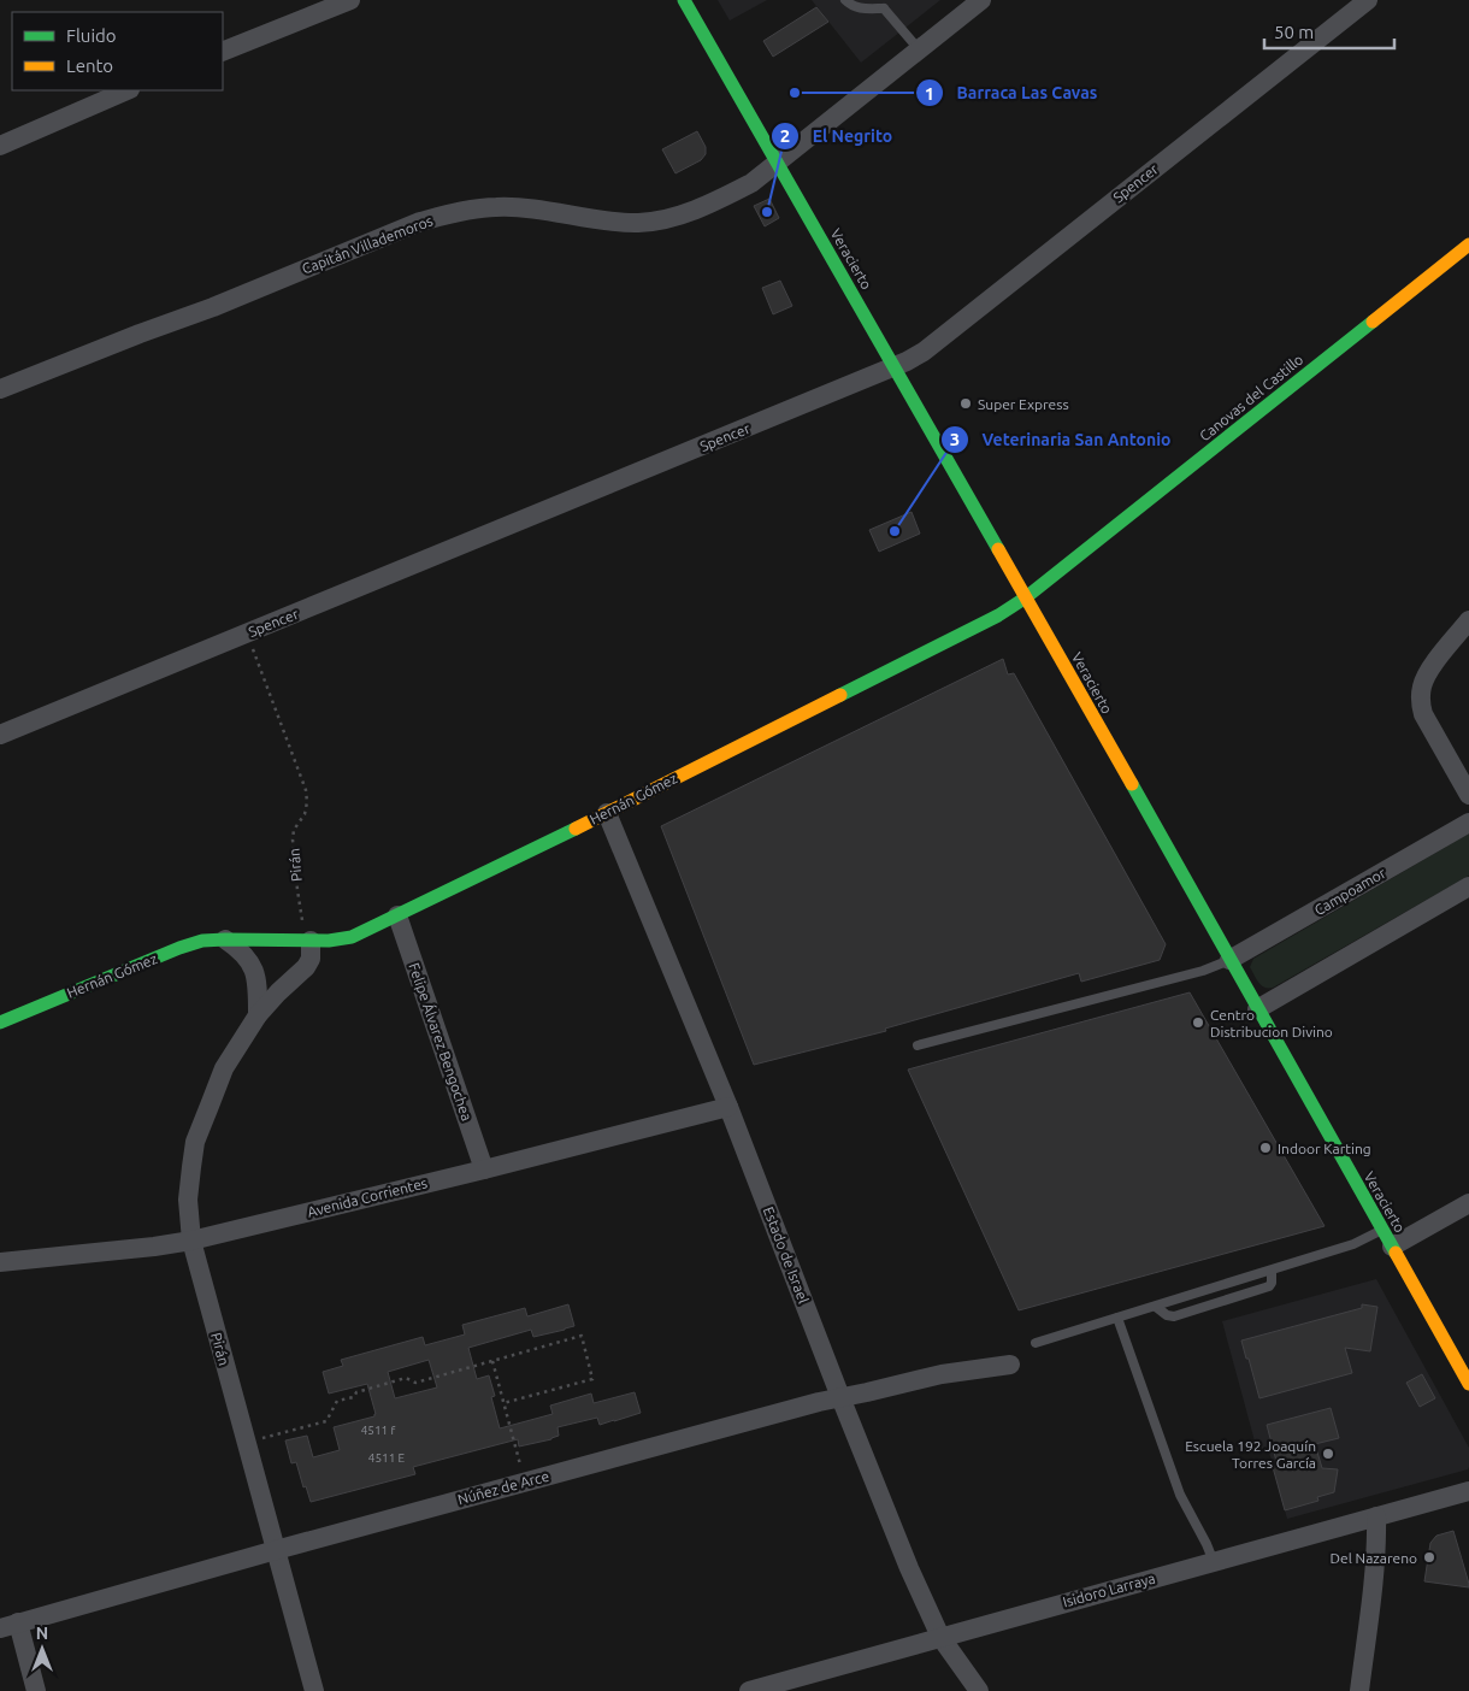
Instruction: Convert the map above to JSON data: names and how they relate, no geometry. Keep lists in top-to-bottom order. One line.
{"streets":{"street":["Spencer","Capitán Villademoros","Veracierto","Canovas del Castillo","Hernán Gómez","Pirán","Campoamor","Felipe Álvarez Bengochea","Avenida Corrientes","Estado de Israel","Núñez de Arce","Isidoro Larraya"]},"crossings":[["Spencer","Veracierto"],["Spencer","Pirán"],["Capitán Villademoros","Veracierto"],["Veracierto","Canovas del Castillo"],["Veracierto","Hernán Gómez"],["Veracierto","Campoamor"],["Canovas del Castillo","Hernán Gómez"],["Hernán Gómez","Pirán"],["Hernán Gómez","Felipe Álvarez Bengochea"],["Hernán Gómez","Estado de Israel"],["Pirán","Avenida Corrientes"],["Pirán","Núñez de Arce"],["Felipe Álvarez Bengochea","Avenida Corrientes"],["Avenida Corrientes","Estado de Israel"],["Estado de Israel","Núñez de Arce"],["Estado de Israel","Isidoro Larraya"]],"places":["Barraca Las Cavas","El Negrito","Super Express","Veterinaria San Antonio","Centro Distribucion Divino","Indoor Karting","Escuela 192 Joaquín Torres García","Del Nazareno"],"house_numbers":["4511 f","4511 E"],"legend":["Fluido","Lento"],"scale_bar":"50 m","north":"top"}
